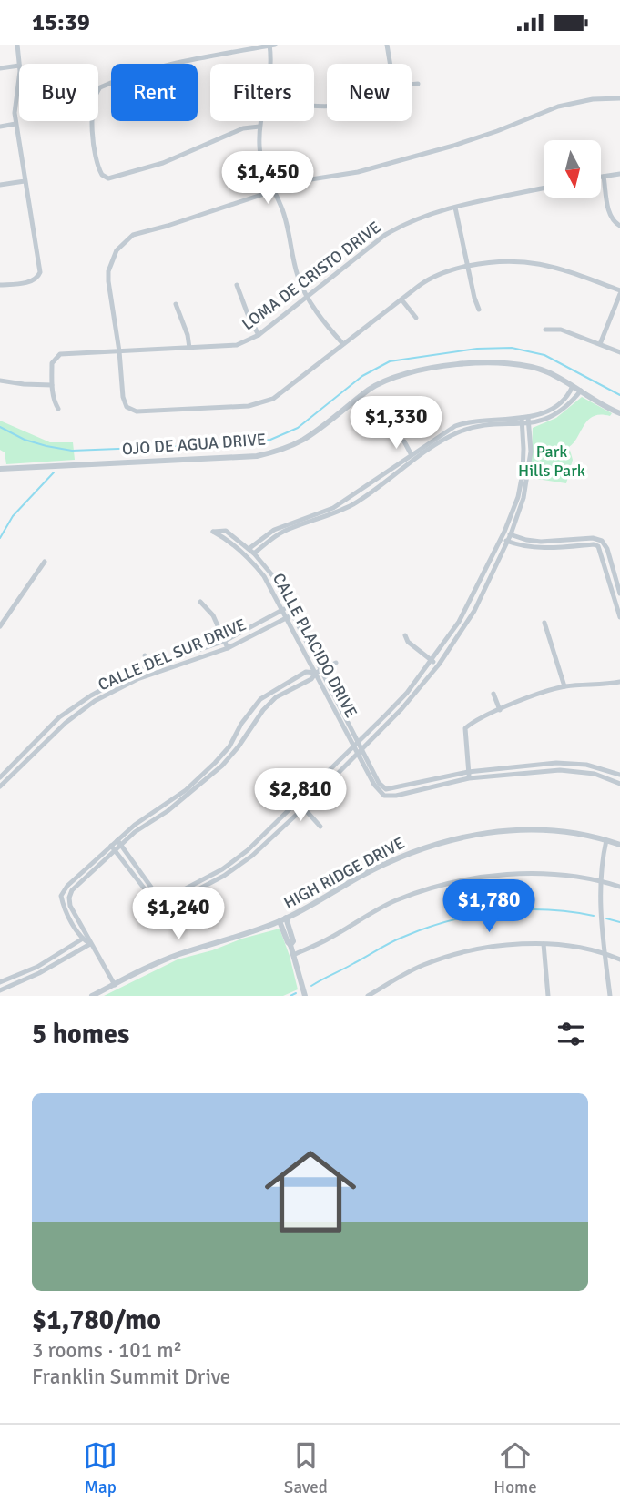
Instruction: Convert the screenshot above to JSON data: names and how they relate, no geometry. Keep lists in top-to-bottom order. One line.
{"streets":{"street":["LOMA DE CRISTO DRIVE","OJO DE AGUA DRIVE","CALLE PLACIDO DRIVE","CALLE DEL SUR DRIVE","HIGH RIDGE DRIVE"]},"crossings":[["CALLE PLACIDO DRIVE","CALLE DEL SUR DRIVE"]],"parks":["Park Hills Park"],"north":"bottom","page":{"status":"15:39","chip":["Buy","Rent","Filters","New"],"price":["$1,450","$1,330","$2,810","$1,780","$1,240"],"heading":"5 homes","list":[{"name":"$1,780/mo","note":"3 rooms · 101 m² · Franklin Summit Drive"}],"tabs":["Map","Saved","Home"]}}
